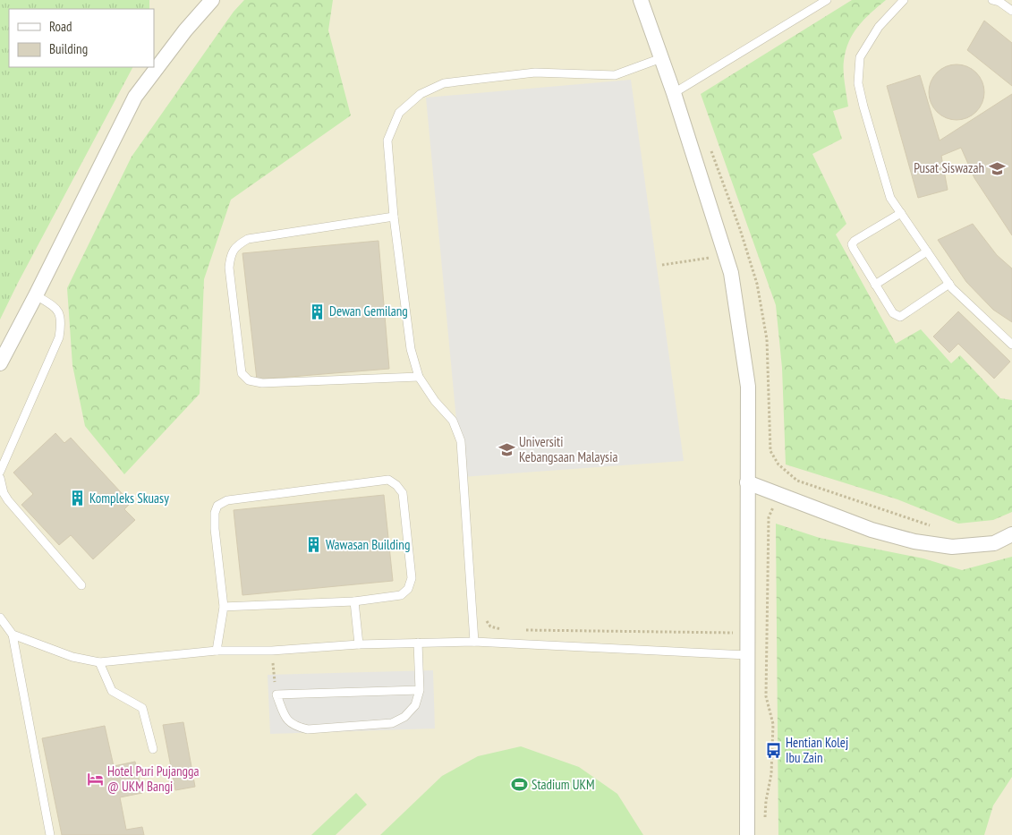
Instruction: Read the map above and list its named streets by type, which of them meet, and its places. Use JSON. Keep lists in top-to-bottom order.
{
  "places": {
    "school or university": ["Pusat Siswazah", "Universiti Kebangsaan Malaysia"],
    "building": ["Dewan Gemilang", "Kompleks Skuasy", "Wawasan Building"],
    "bus stop": ["Hentian Kolej Ibu Zain"],
    "hotel": ["Hotel Puri Pujangga @ UKM Bangi"],
    "sports": ["Stadium UKM"]
  },
  "legend": ["Road", "Building"]
}
